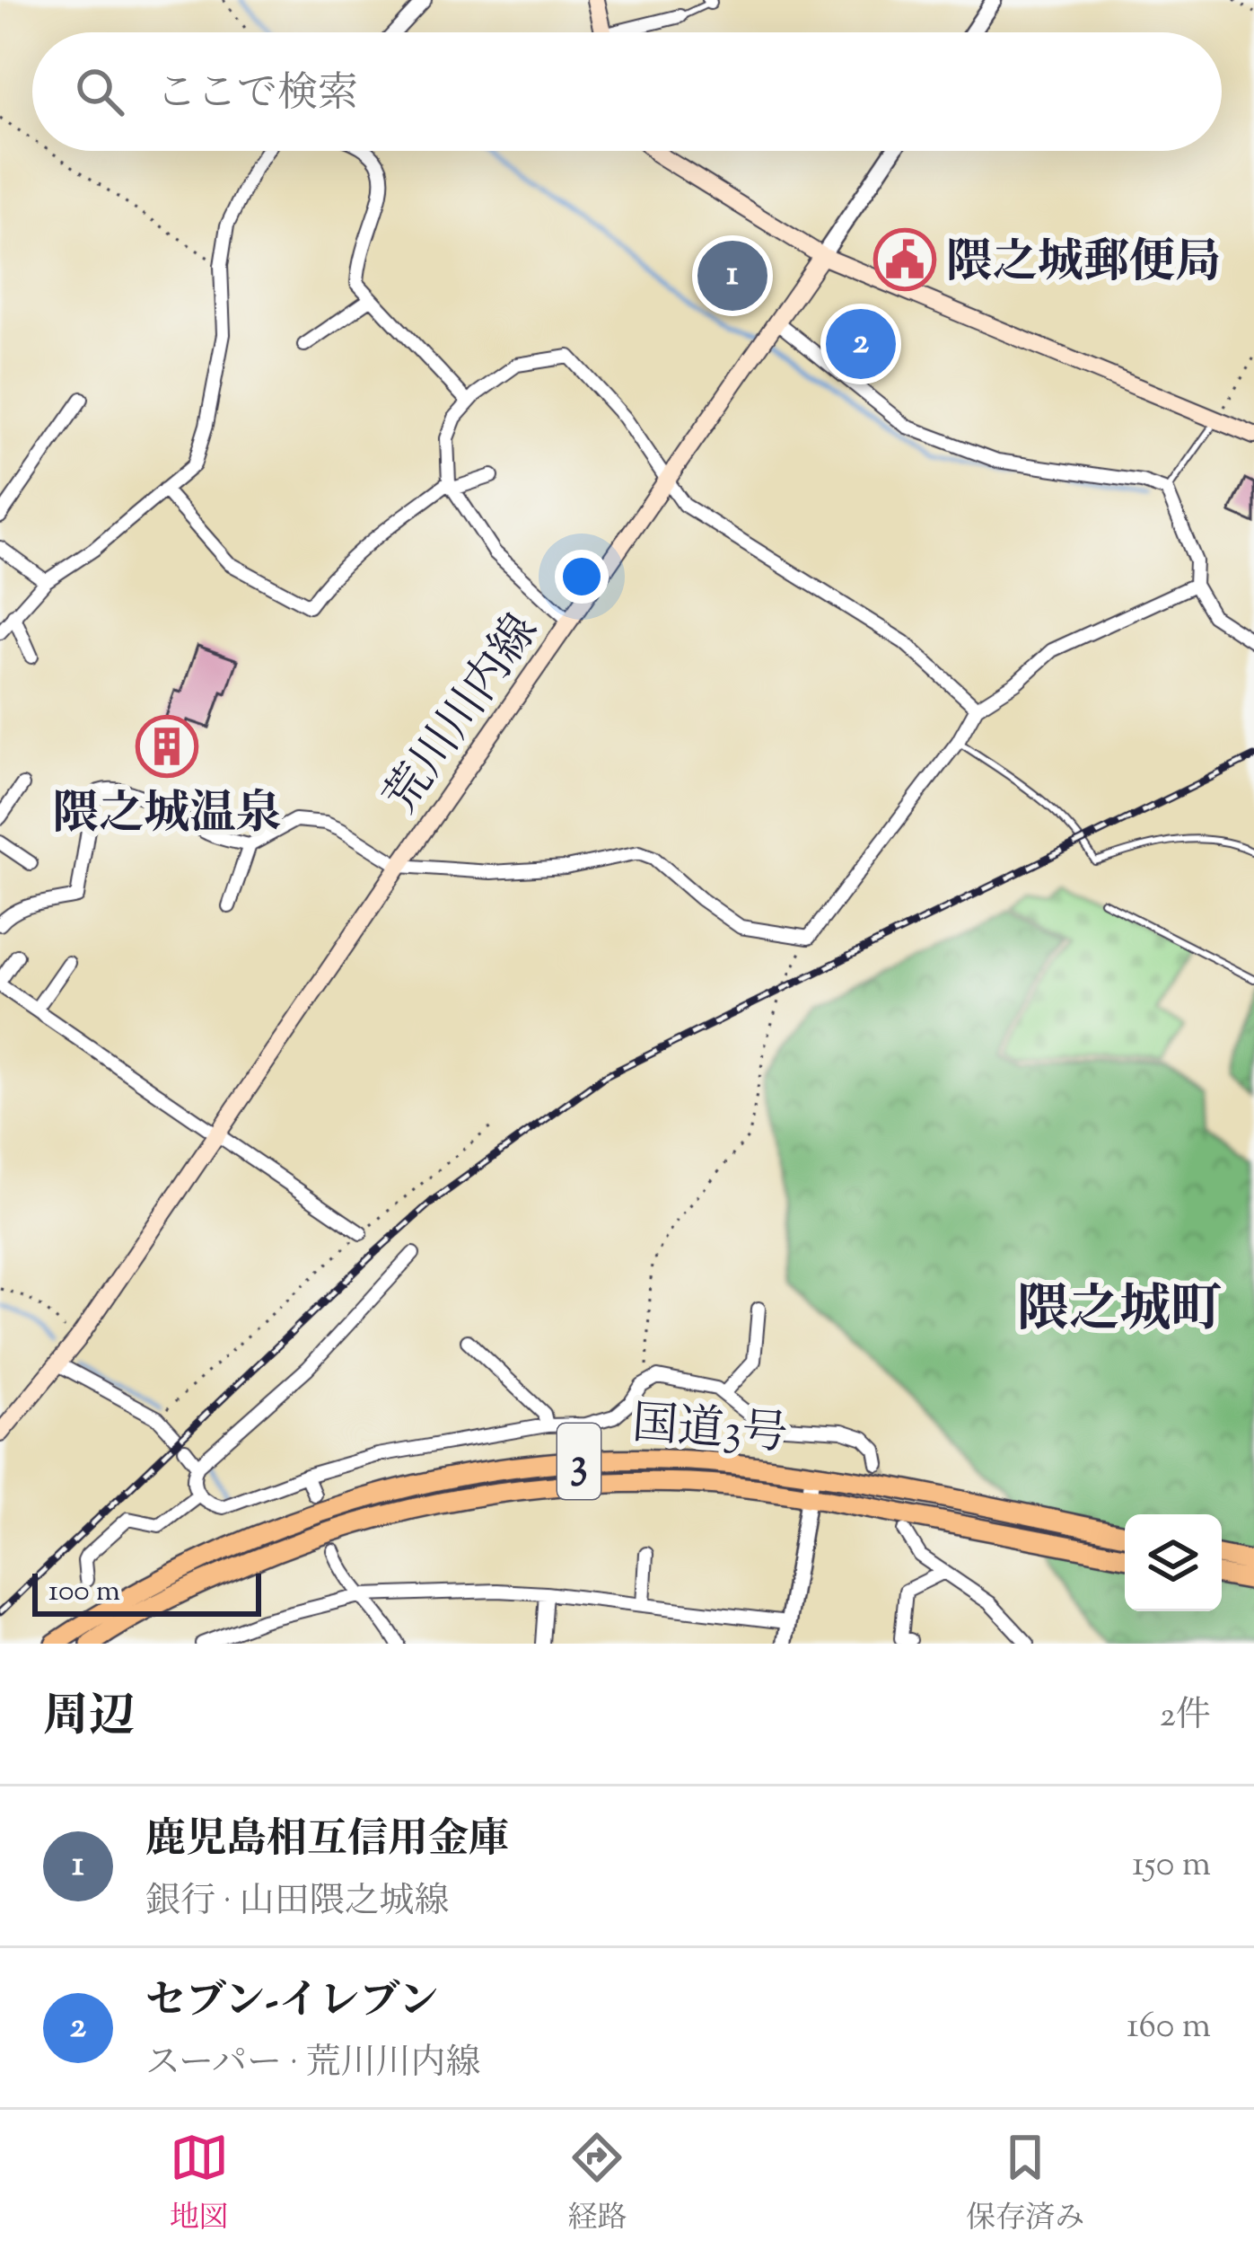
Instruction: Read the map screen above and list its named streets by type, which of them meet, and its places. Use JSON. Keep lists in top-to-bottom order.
{
  "streets": {
    "highway": ["国道3号", "3"],
    "main road": ["荒川川内線"]
  },
  "districts": ["隈之城町"],
  "places": {
    "public building": ["隈之城郵便局"],
    "building": ["隈之城温泉"]
  },
  "scale_bar": "100 m",
  "page": {
    "search": "ここで検索",
    "pins": ["1", "2"],
    "scale": "100 m",
    "heading": ["周辺", "2件"],
    "list": [
      {
        "mark": "1",
        "name": "鹿児島相互信用金庫",
        "note": "銀行 · 山田隈之城線",
        "value": "150 m"
      },
      {
        "mark": "2",
        "name": "セブン-イレブン",
        "note": "スーパー · 荒川川内線",
        "value": "160 m"
      }
    ],
    "nav": ["地図", "経路", "保存済み"]
  }
}
